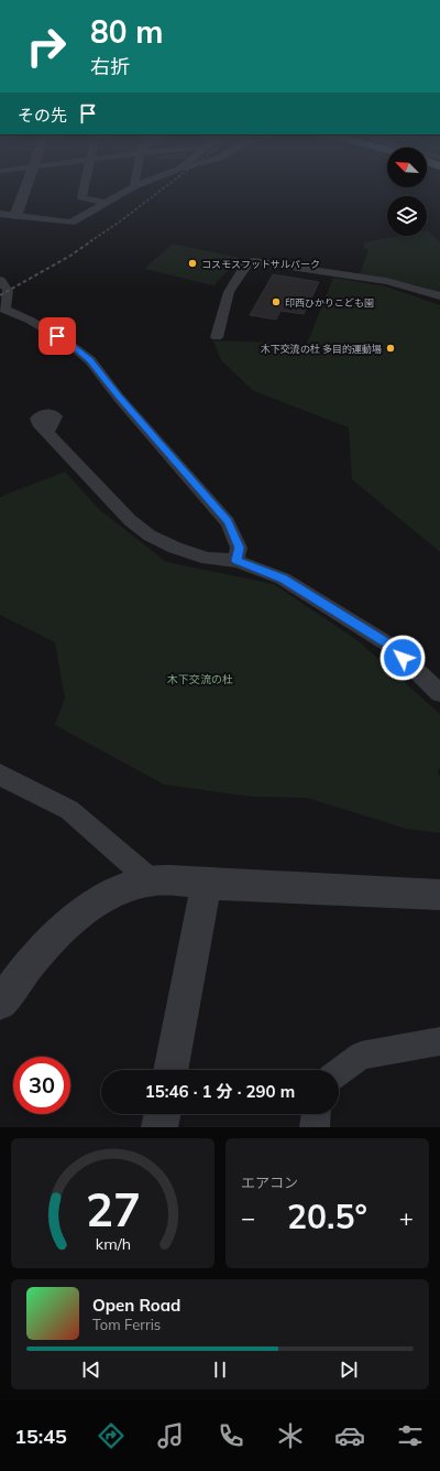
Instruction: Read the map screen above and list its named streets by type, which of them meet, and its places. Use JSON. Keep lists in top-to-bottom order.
{
  "parks": ["木下交流の杜"],
  "places": ["コスモスフットサルパーク", "印西ひかりこども園", "木下交流の杜 多目的運動場"],
  "north": "top left",
  "page": {
    "turn": ["80 m", "右折"],
    "then": "その先",
    "limit": "30",
    "trip": "15:46 · 1 分 · 290 m",
    "tile": "エアコン",
    "heat": ["−", "20.5°", "+"],
    "song": ["Open Road", "Tom Ferris"],
    "tabs": "15:45",
    "gauge": ["27", "km/h"]
  }
}
